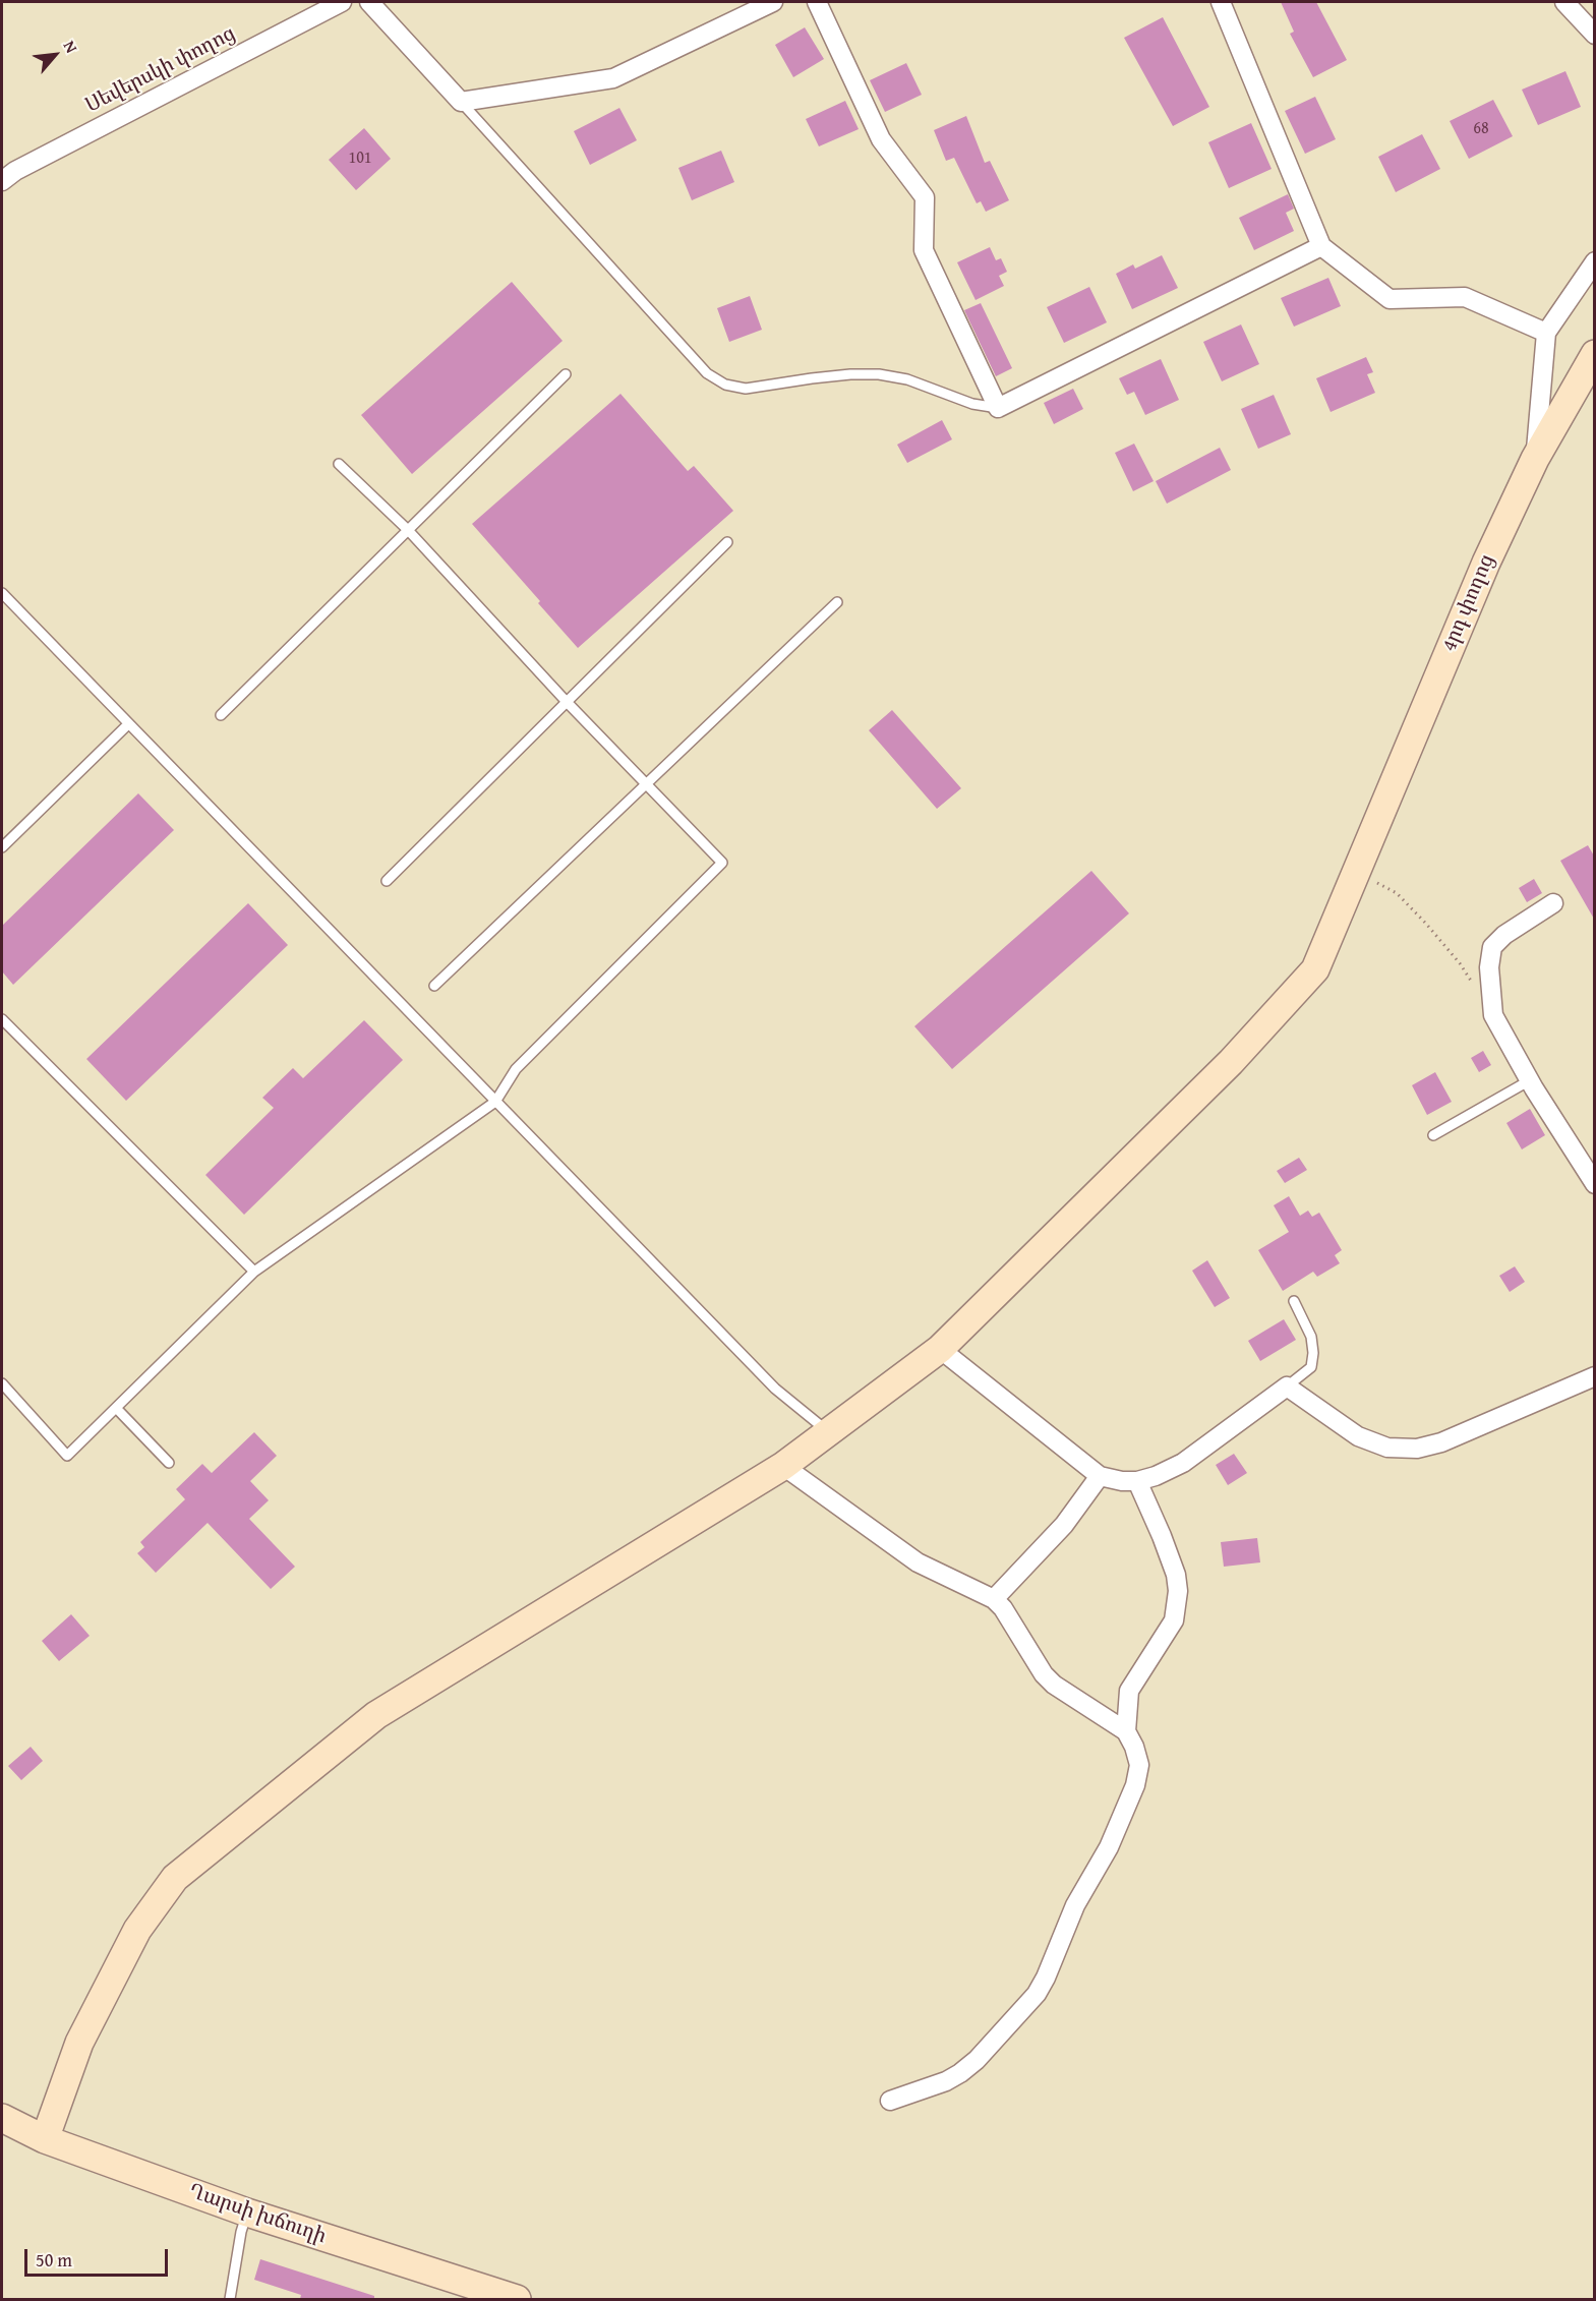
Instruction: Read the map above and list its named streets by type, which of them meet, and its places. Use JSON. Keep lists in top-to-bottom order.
{
  "streets": {
    "street": ["Սեվերսկի փողոց", "4րդ փողոց", "Ղարսի խճուղի"]
  },
  "crossings": [
    ["4րդ փողոց", "Ղարսի խճուղի"]
  ],
  "house_numbers": ["68", "101"],
  "scale_bar": "50 m",
  "north": "top right"
}
